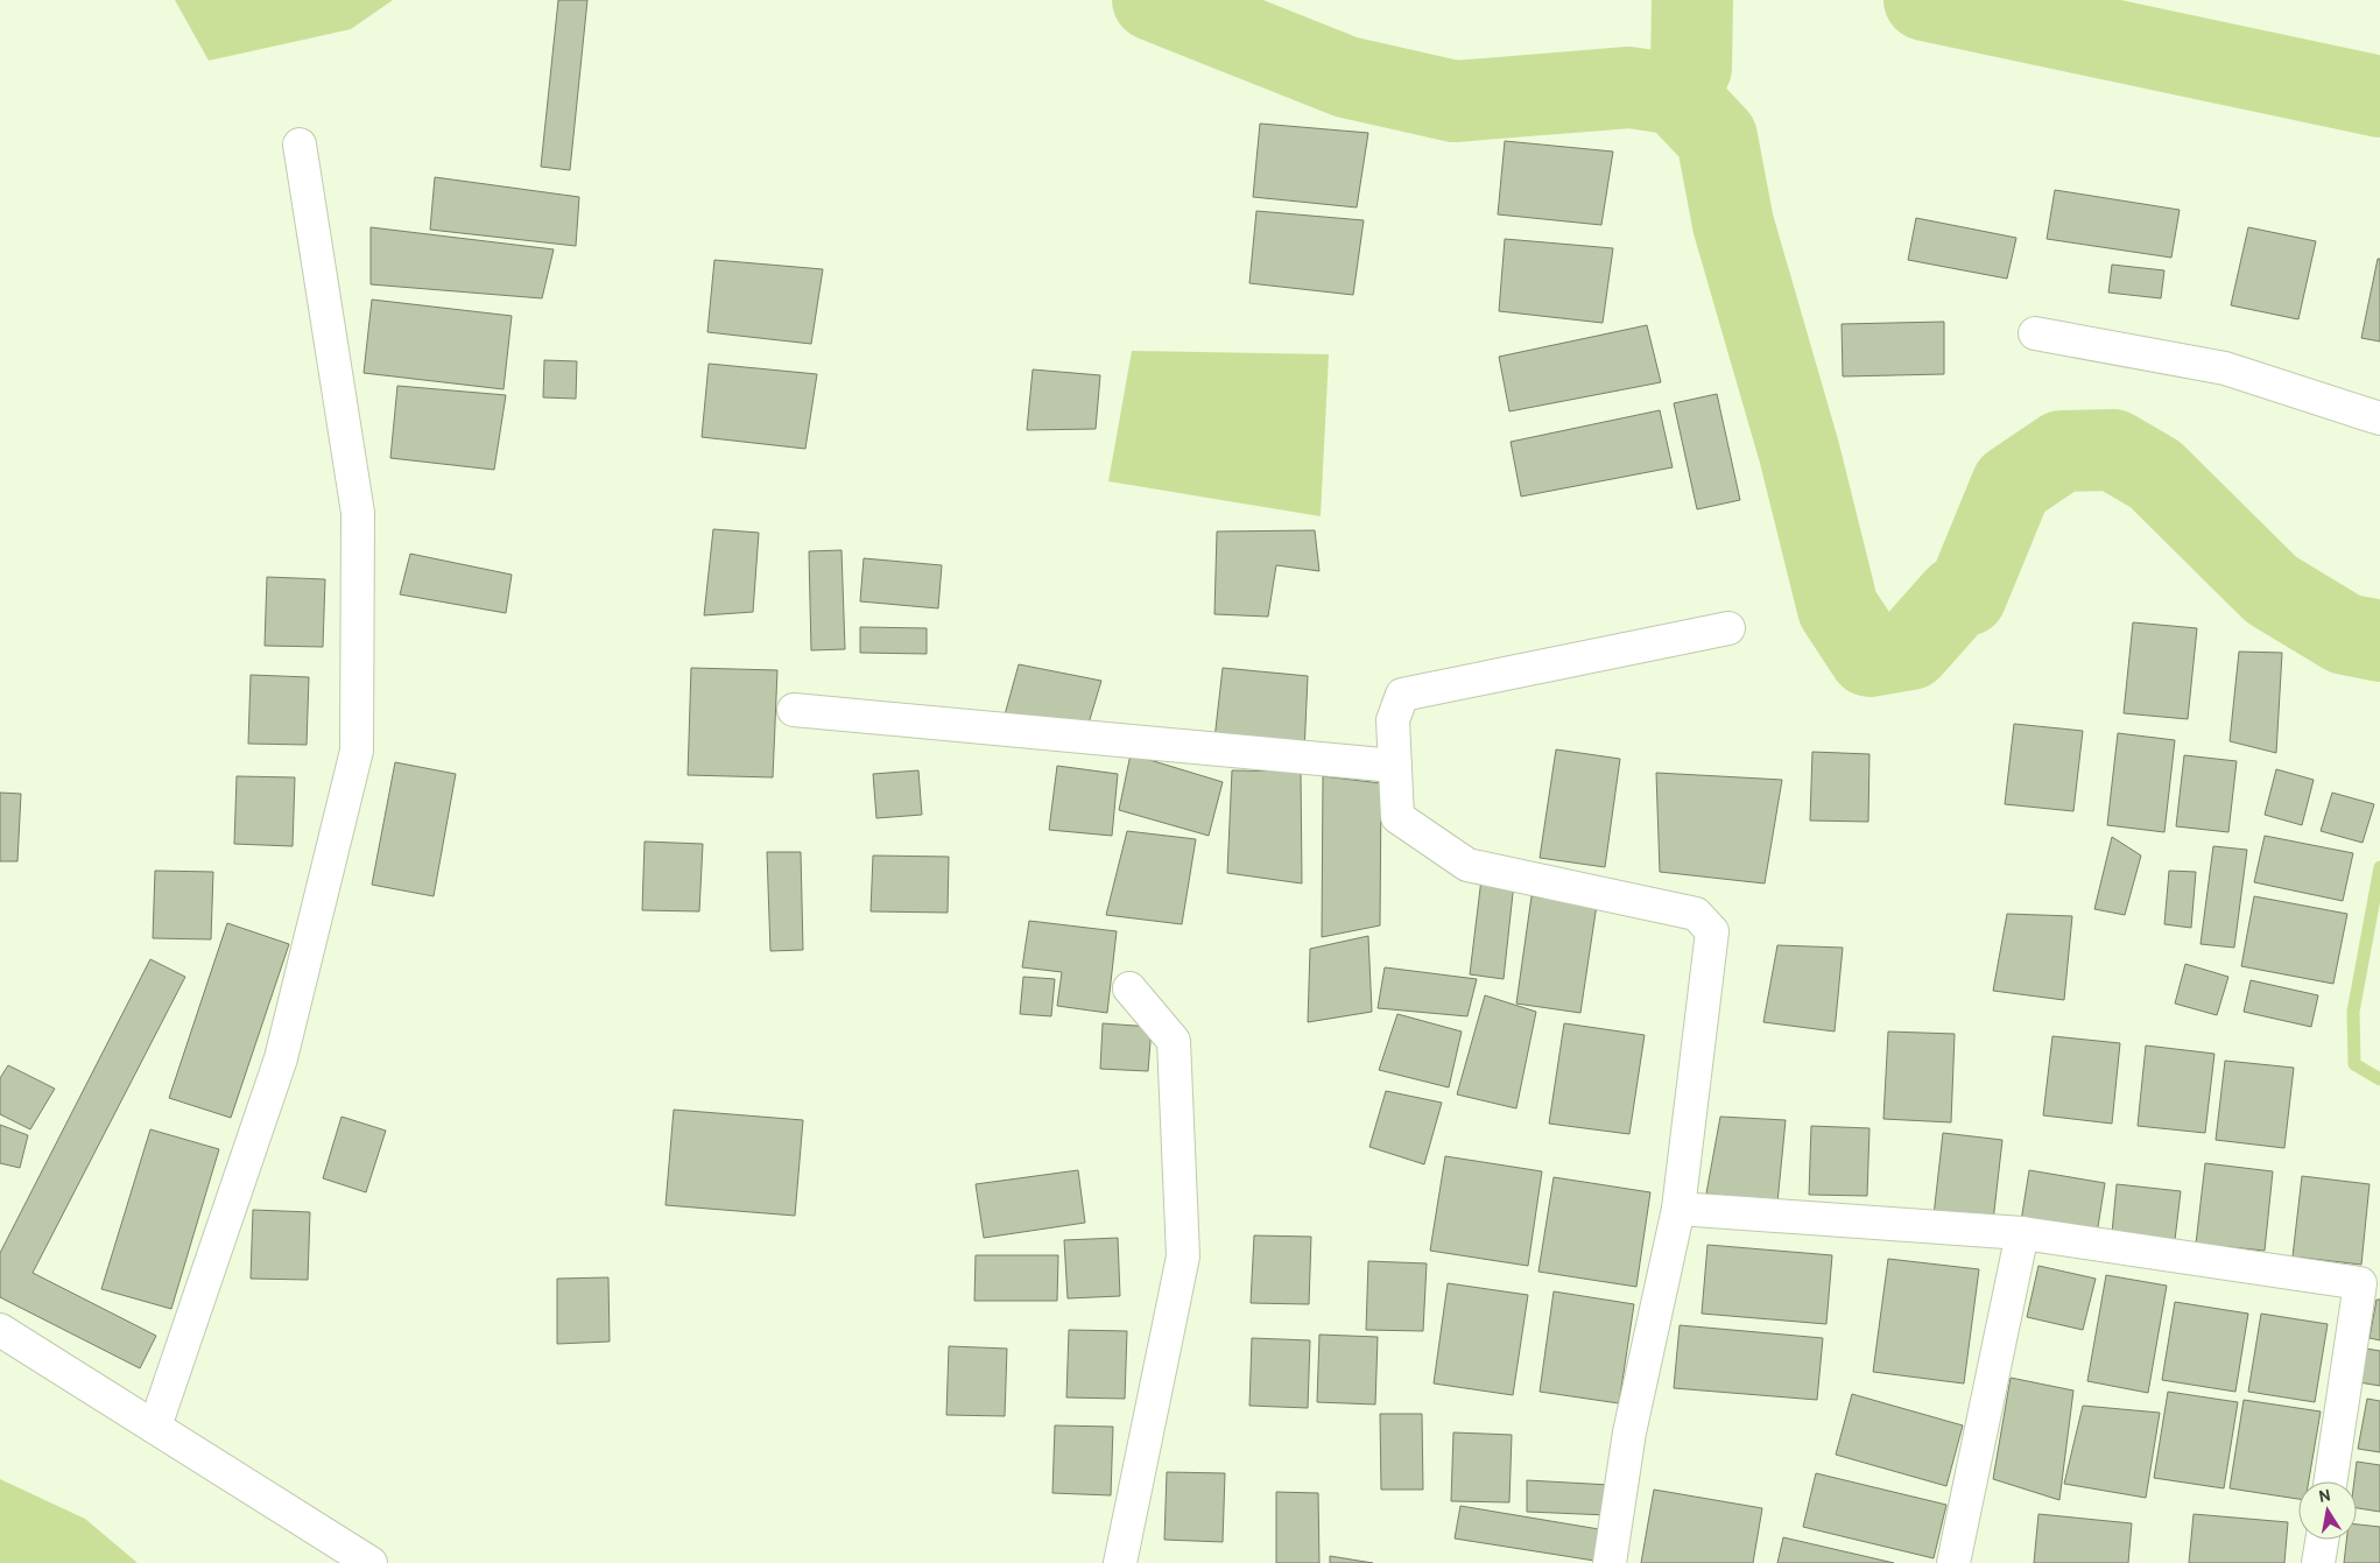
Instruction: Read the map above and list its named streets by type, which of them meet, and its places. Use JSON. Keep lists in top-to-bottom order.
{
  "north": "top"
}
